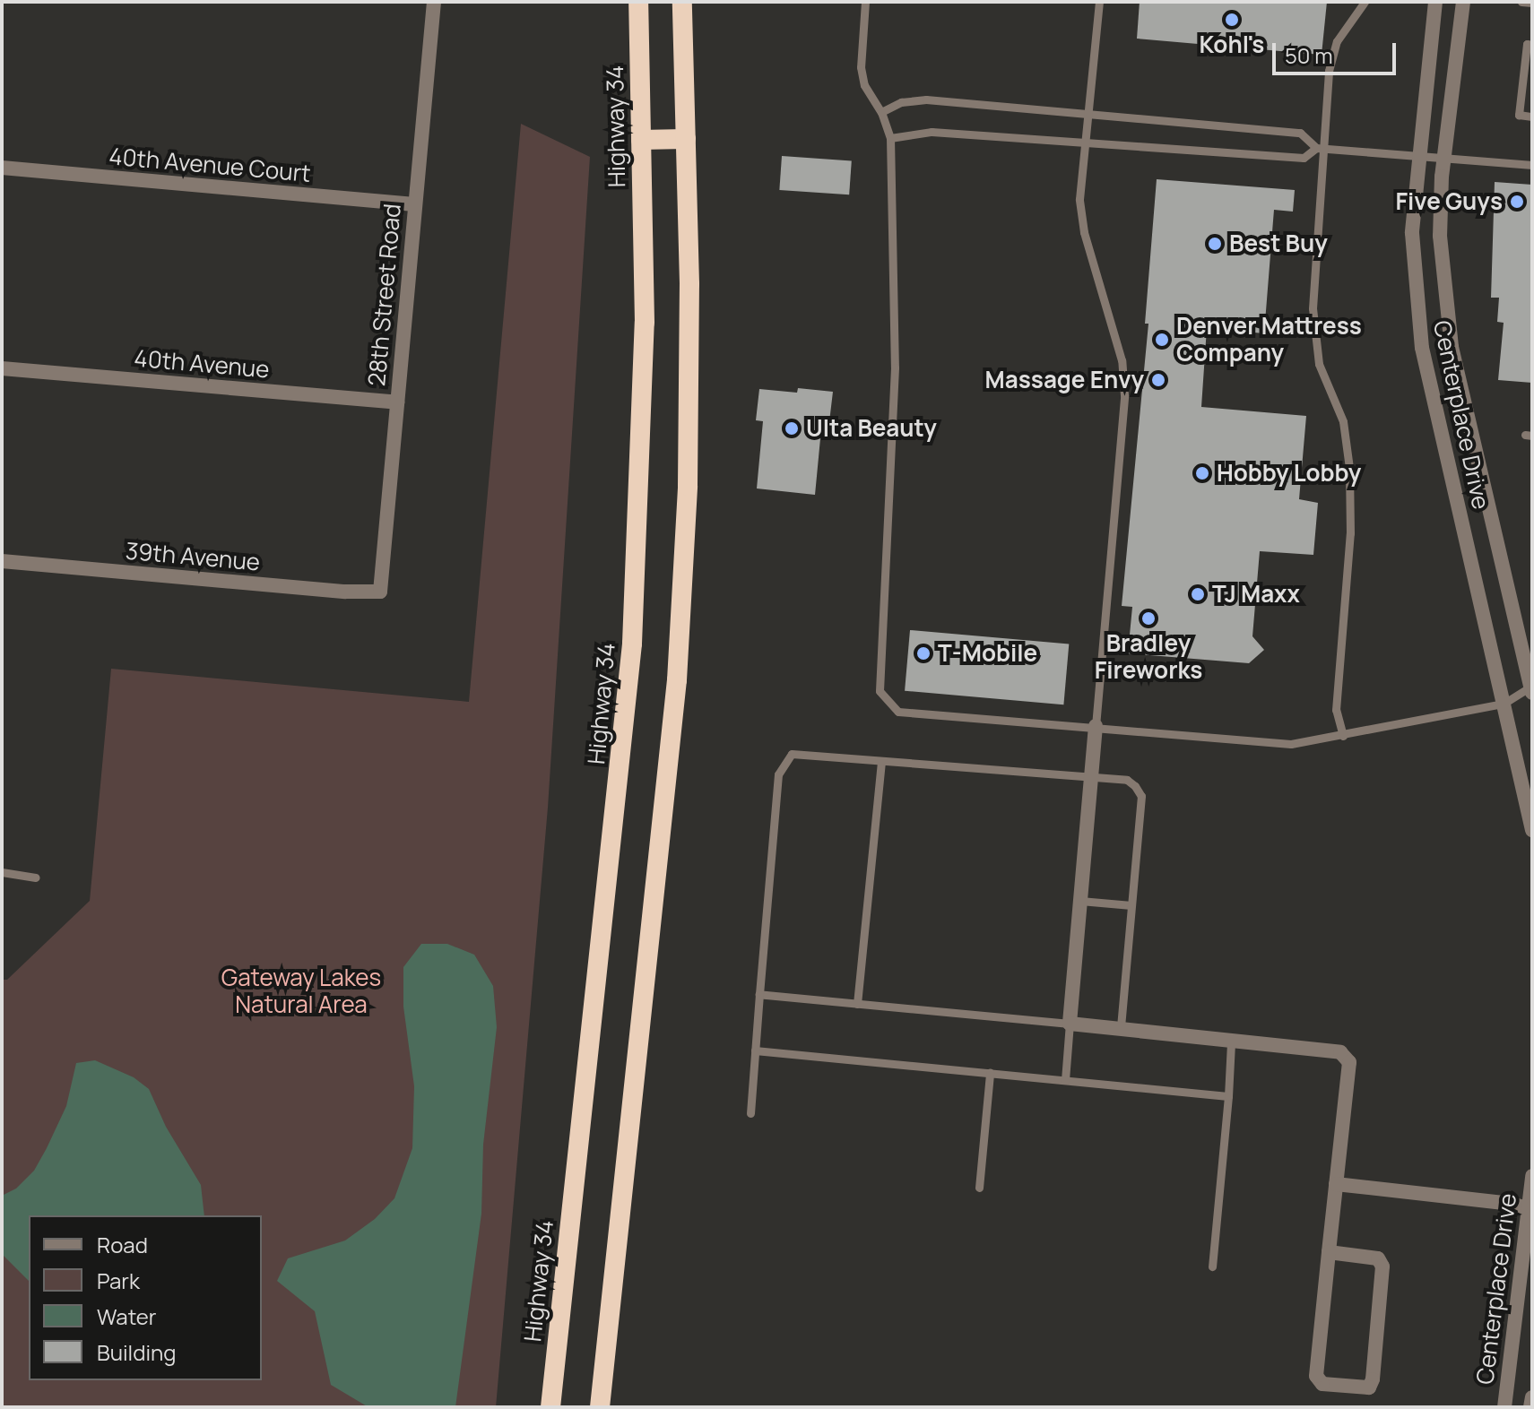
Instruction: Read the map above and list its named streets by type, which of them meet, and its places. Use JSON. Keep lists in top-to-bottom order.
{
  "streets": {
    "highway": ["Highway 34"],
    "street": [
      "40th Avenue Court",
      "28th Street Road",
      "40th Avenue",
      "Centerplace Drive",
      "39th Avenue"
    ]
  },
  "crossings": [
    ["40th Avenue Court", "28th Street Road"],
    ["28th Street Road", "40th Avenue"],
    ["28th Street Road", "39th Avenue"]
  ],
  "parks": ["Gateway Lakes Natural Area"],
  "places": [
    "Kohl's",
    "Five Guys",
    "Best Buy",
    "Denver Mattress Company",
    "Massage Envy",
    "Ulta Beauty",
    "Hobby Lobby",
    "TJ Maxx",
    "Bradley Fireworks",
    "T-Mobile"
  ],
  "legend": [
    "Road",
    "Park",
    "Water",
    "Building"
  ],
  "scale_bar": "50 m"
}
